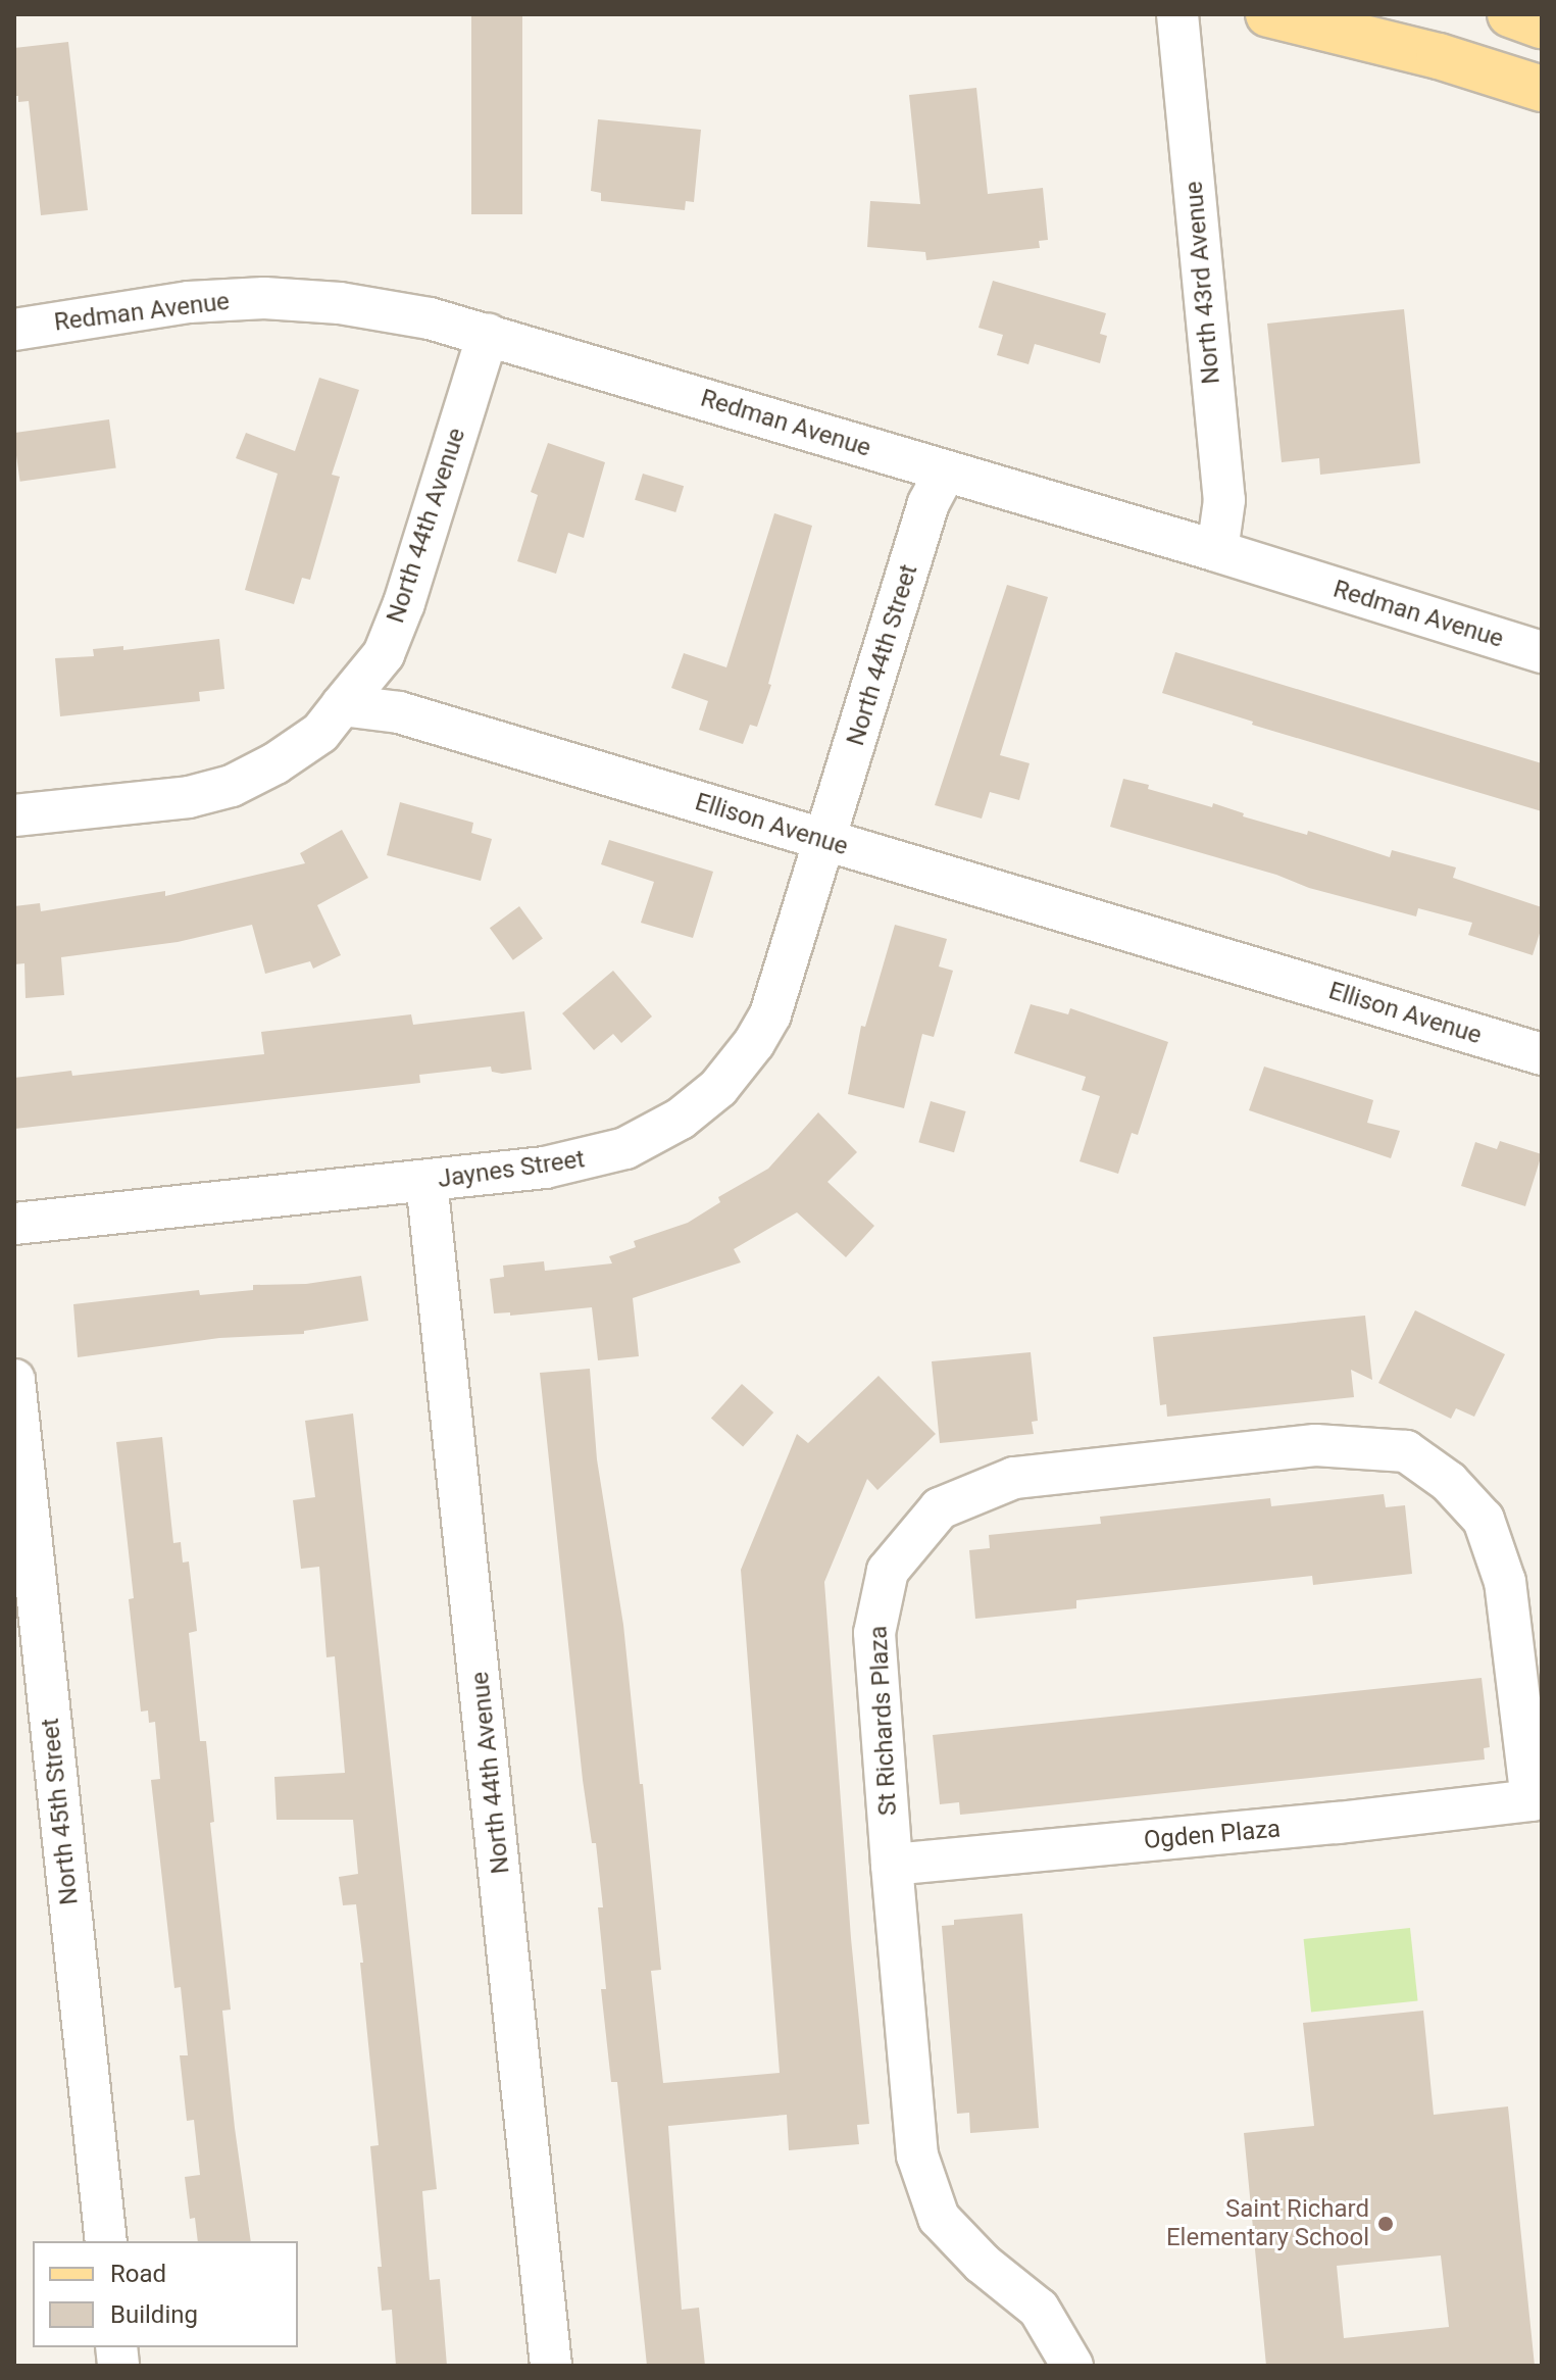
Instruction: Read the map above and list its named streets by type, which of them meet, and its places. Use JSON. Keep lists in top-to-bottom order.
{
  "streets": {
    "street": [
      "North 43rd Avenue",
      "Redman Avenue",
      "North 44th Avenue",
      "North 44th Street",
      "Ellison Avenue",
      "Jaynes Street",
      "St Richards Plaza",
      "North 45th Street",
      "Ogden Plaza"
    ]
  },
  "crossings": [
    ["North 43rd Avenue", "Redman Avenue"],
    ["Redman Avenue", "North 44th Avenue"],
    ["Redman Avenue", "North 44th Street"],
    ["North 44th Avenue", "Ellison Avenue"],
    ["North 44th Avenue", "Jaynes Street"],
    ["North 44th Street", "Ellison Avenue"],
    ["North 44th Street", "Jaynes Street"],
    ["Ellison Avenue", "Jaynes Street"],
    ["St Richards Plaza", "Ogden Plaza"]
  ],
  "places": ["Saint Richard Elementary School"],
  "legend": ["Road", "Building"]
}
